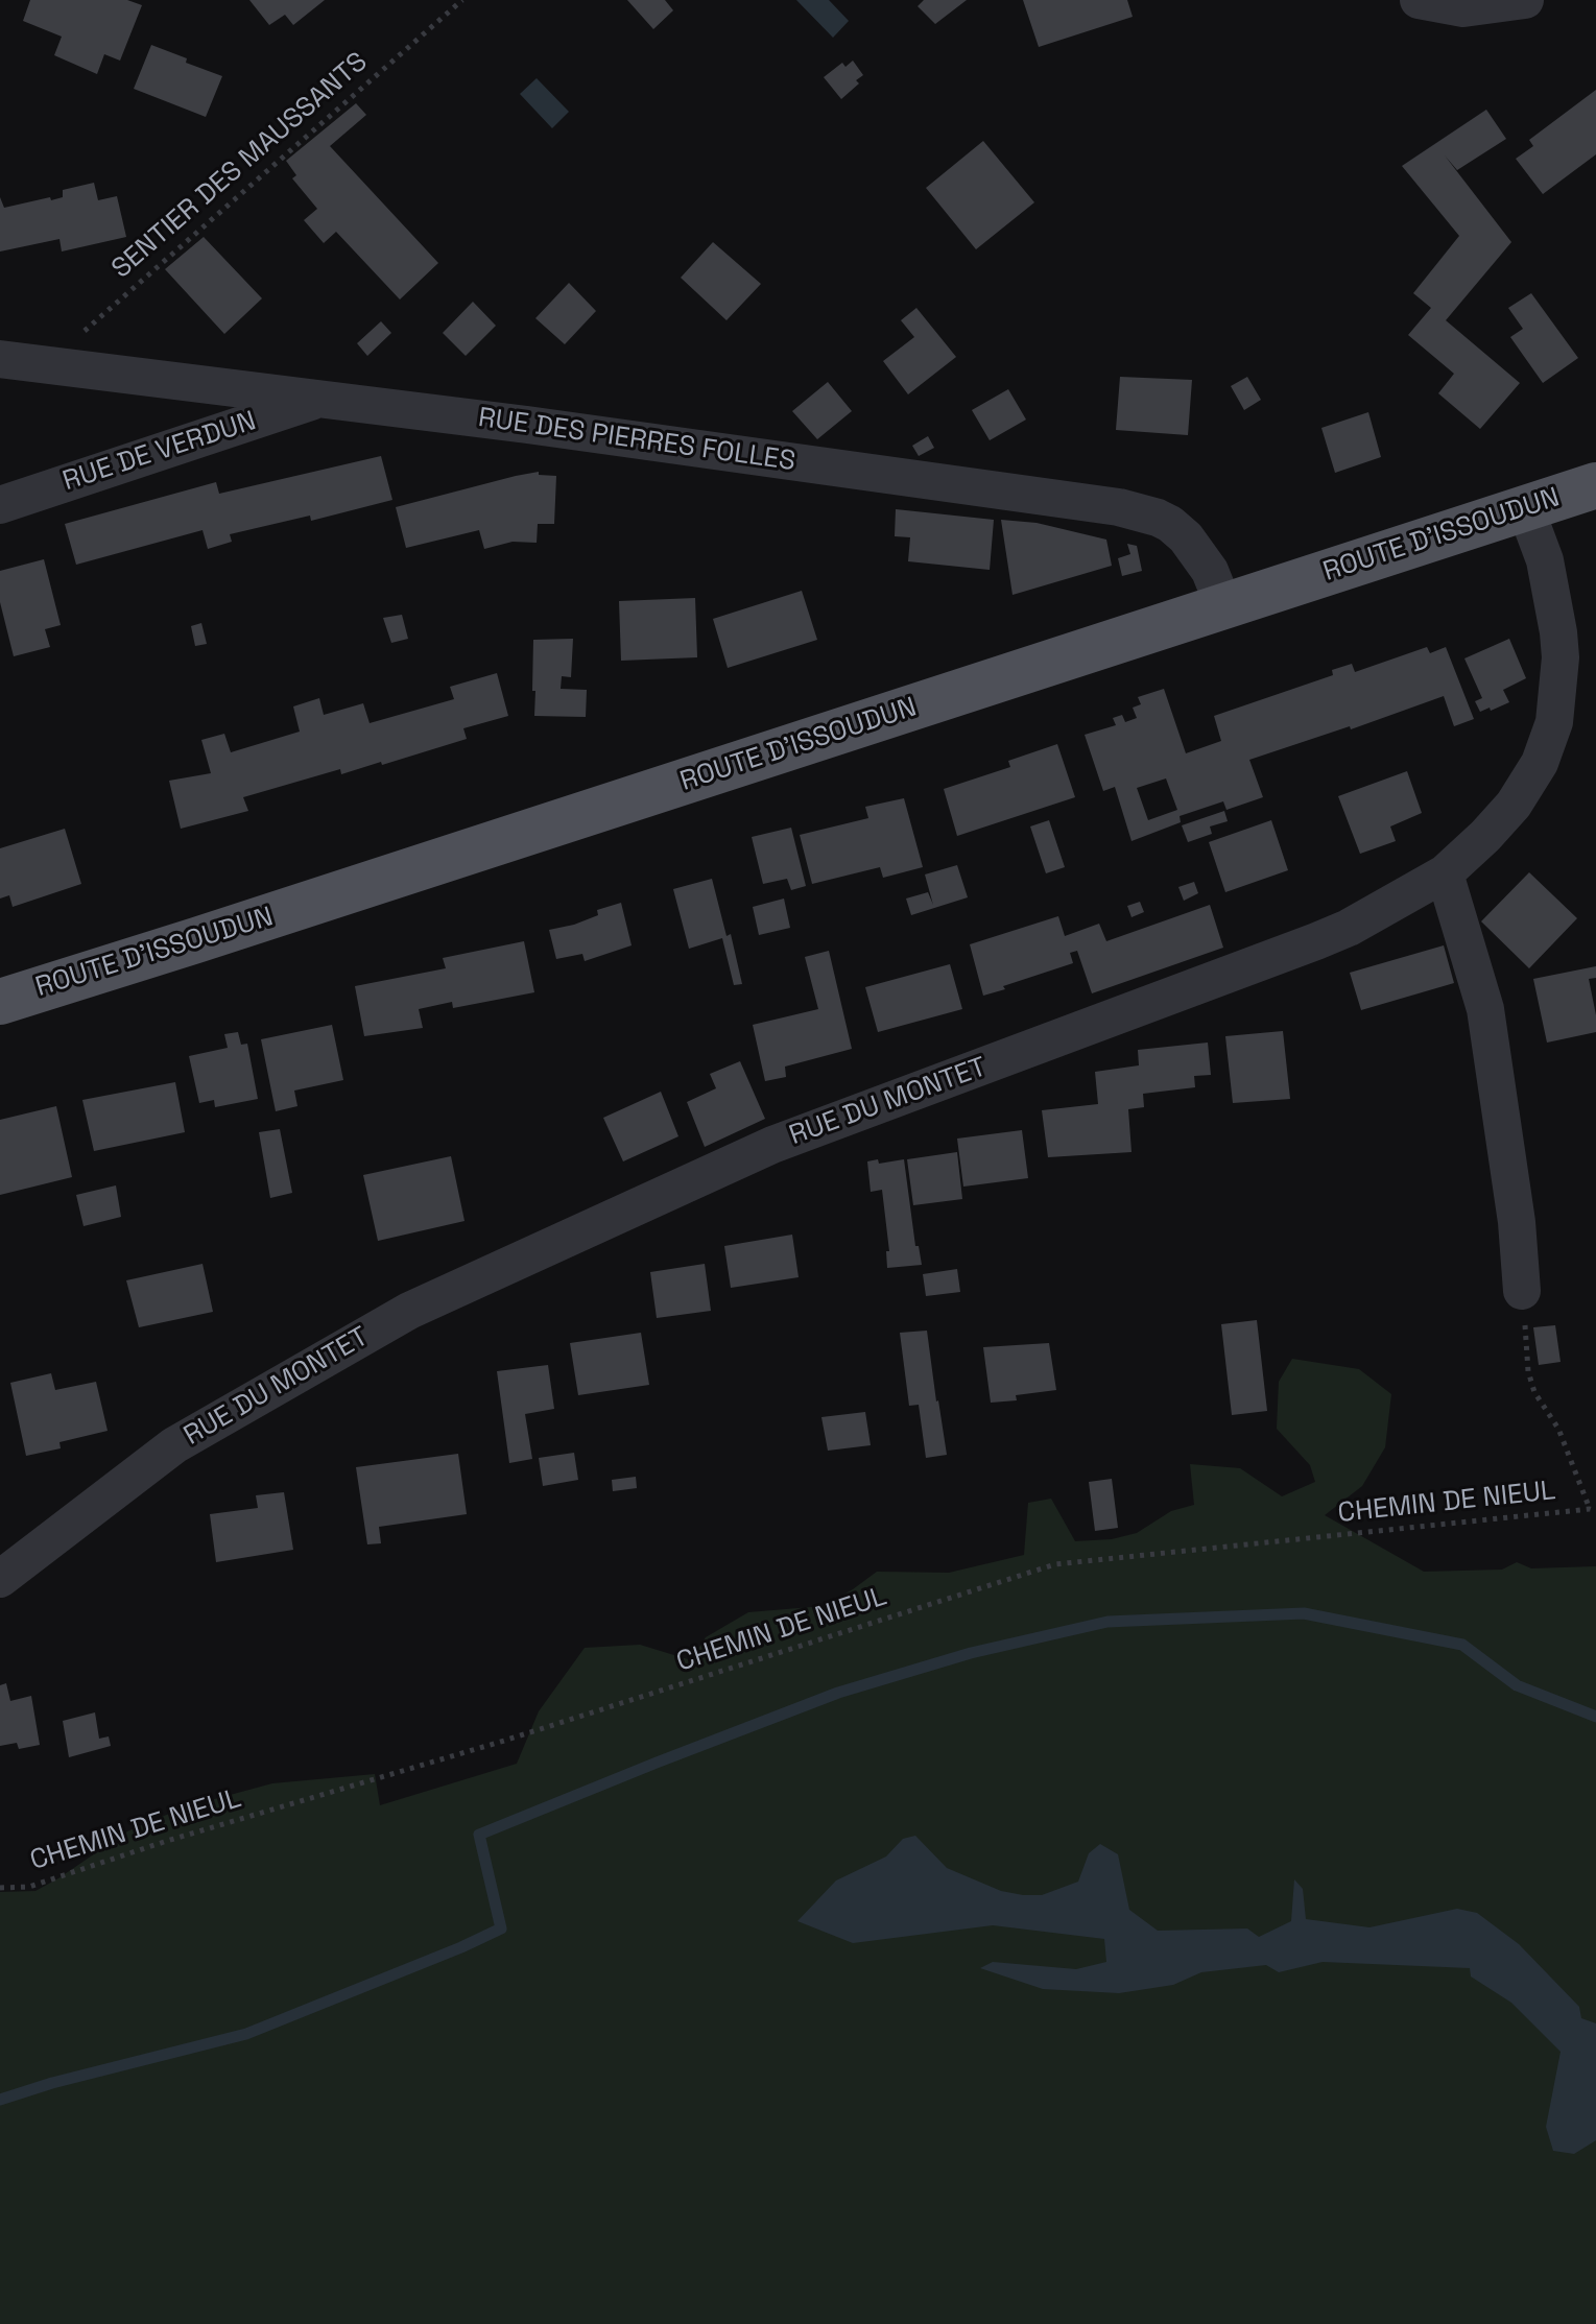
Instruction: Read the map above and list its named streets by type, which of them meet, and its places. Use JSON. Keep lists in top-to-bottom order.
{
  "streets": {
    "main road": ["ROUTE D'ISSOUDUN"],
    "street": ["RUE DES PIERRES FOLLES", "RUE DE VERDUN", "RUE DU MONTET"],
    "path": ["SENTIER DES MAUSSANTS", "CHEMIN DE NIEUL"]
  },
  "crossings": [
    ["SENTIER DES MAUSSANTS", "RUE DES PIERRES FOLLES"],
    ["RUE DES PIERRES FOLLES", "RUE DE VERDUN"],
    ["RUE DES PIERRES FOLLES", "ROUTE D'ISSOUDUN"],
    ["ROUTE D'ISSOUDUN", "RUE DU MONTET"]
  ]
}
